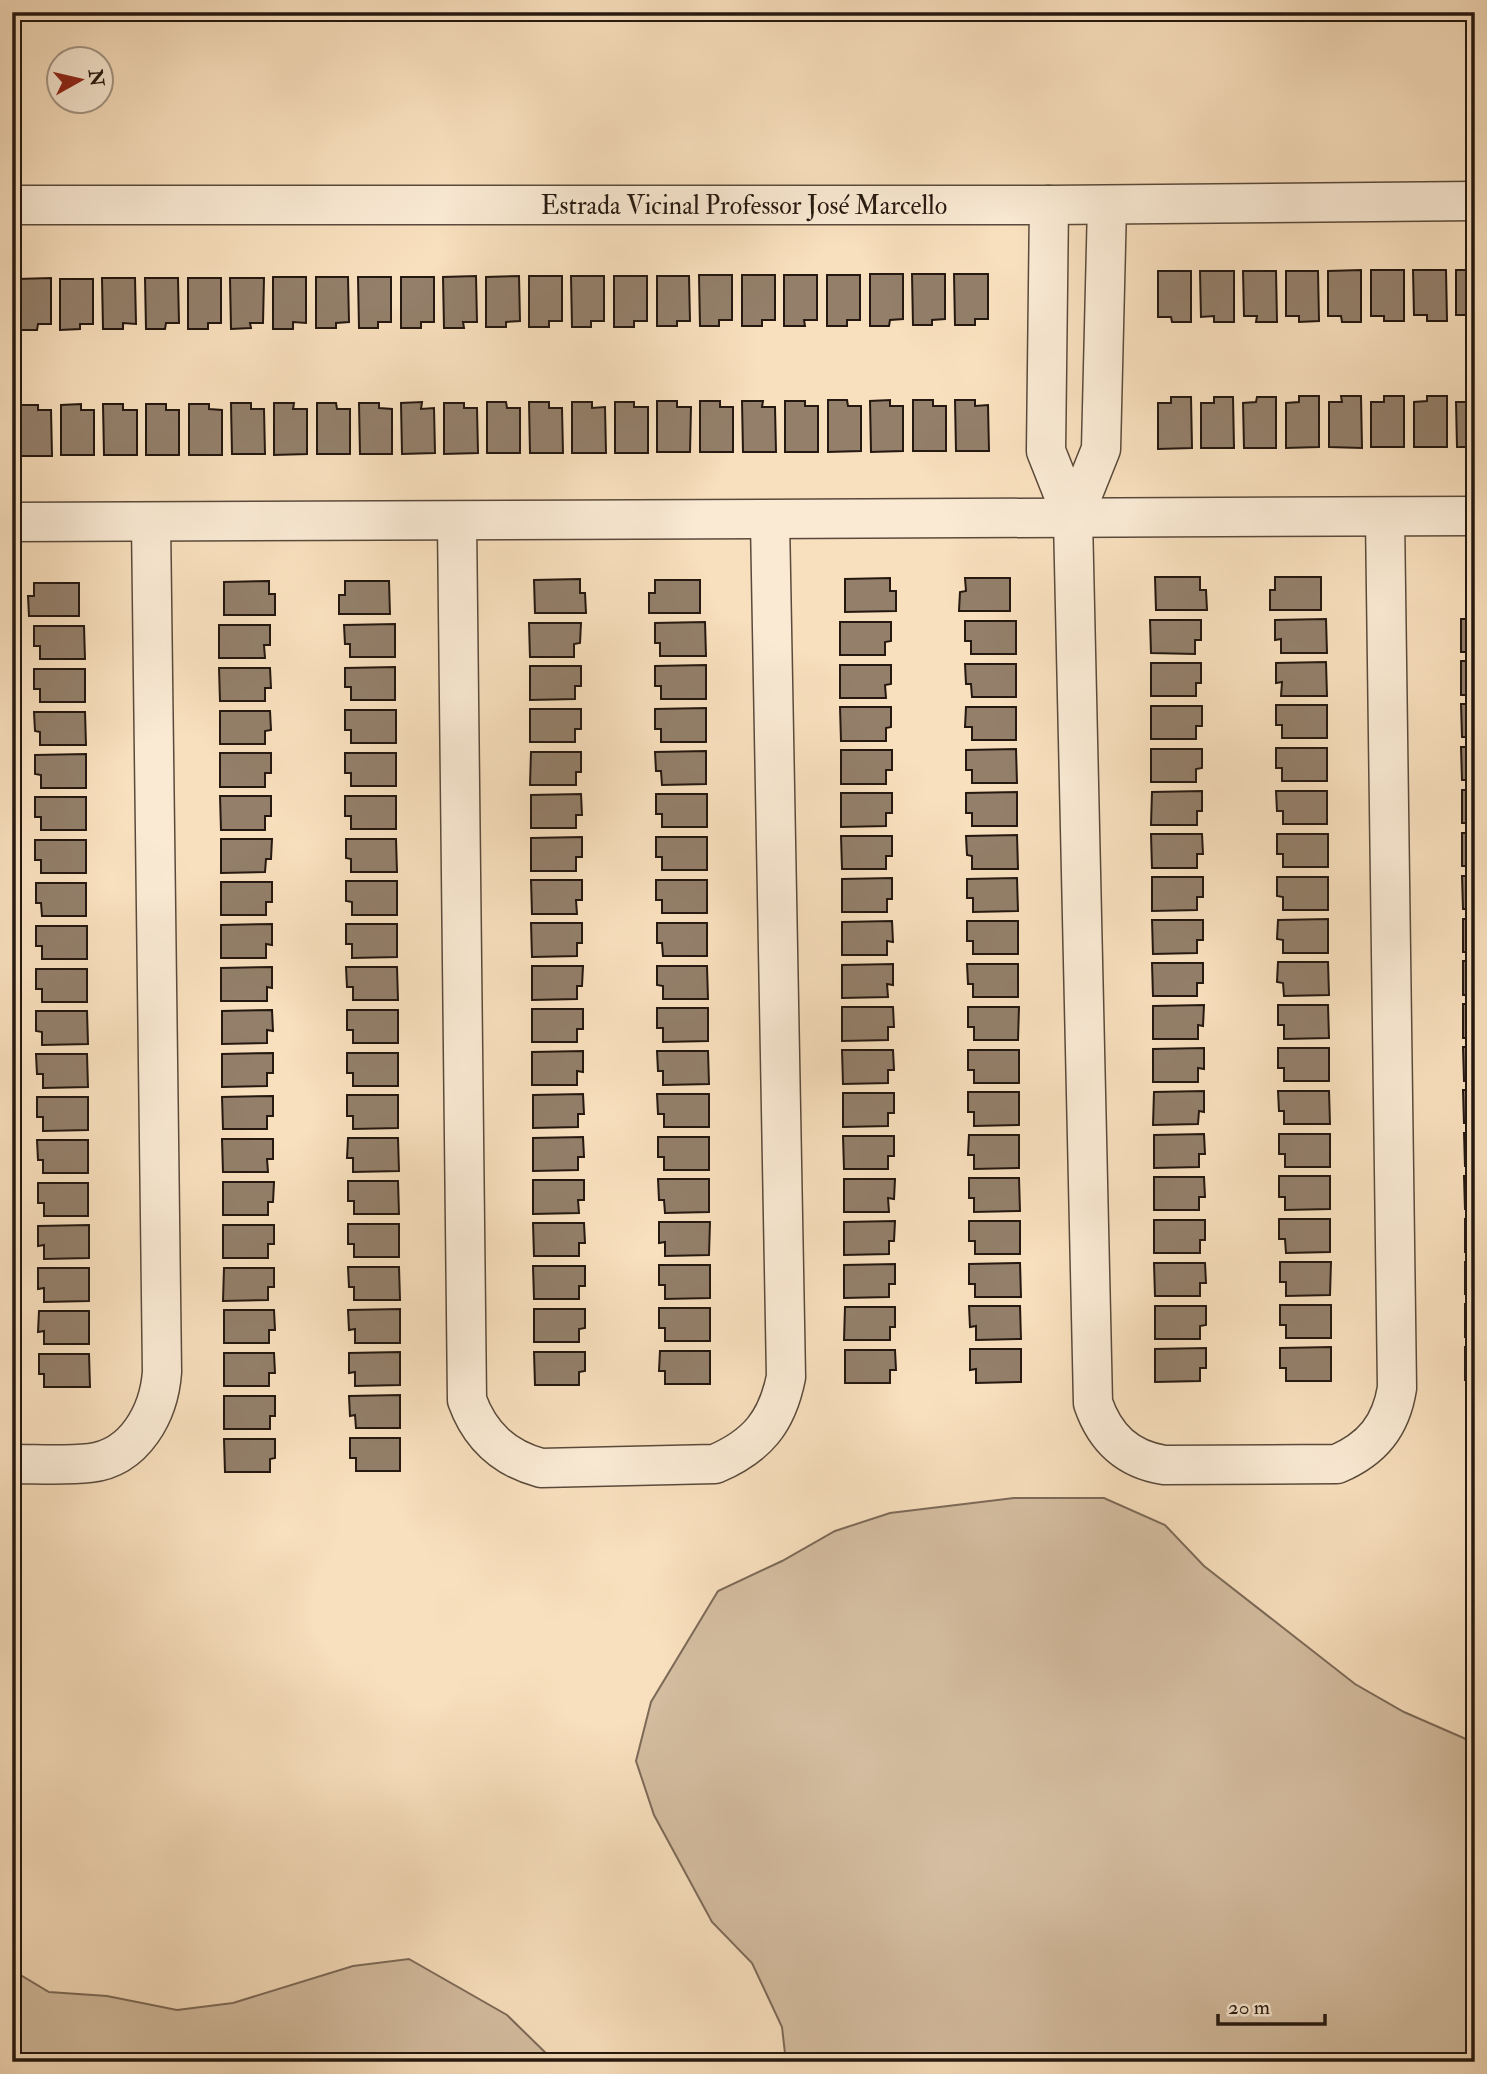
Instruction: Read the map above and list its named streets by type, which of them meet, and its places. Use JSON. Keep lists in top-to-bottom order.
{
  "streets": {
    "street": ["Estrada Vicinal Professor José Marcello"]
  },
  "scale_bar": "20 m",
  "north": "right"
}
